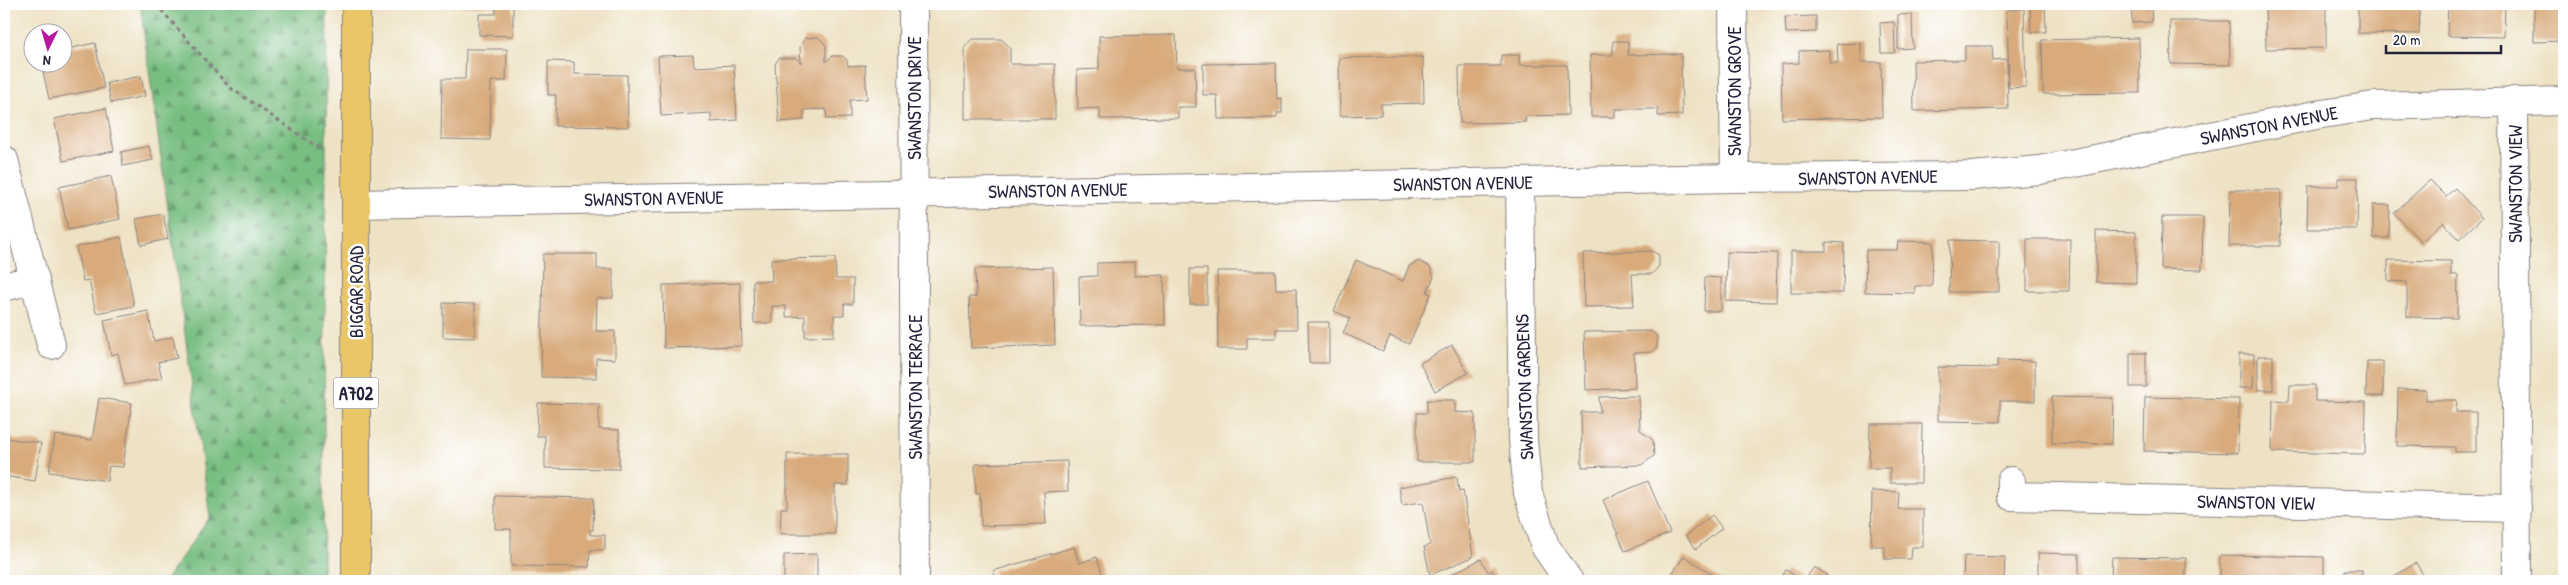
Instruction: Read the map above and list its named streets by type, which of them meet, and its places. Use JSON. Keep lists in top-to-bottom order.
{
  "streets": {
    "main road": ["BIGGAR ROAD", "A702"],
    "street": [
      "SWANSTON GROVE",
      "SWANSTON DRIVE",
      "SWANSTON AVENUE",
      "SWANSTON VIEW",
      "SWANSTON TERRACE",
      "SWANSTON GARDENS"
    ]
  },
  "crossings": [
    ["SWANSTON GROVE", "SWANSTON AVENUE"],
    ["SWANSTON DRIVE", "SWANSTON AVENUE"],
    ["SWANSTON DRIVE", "SWANSTON TERRACE"],
    ["SWANSTON AVENUE", "SWANSTON VIEW"],
    ["SWANSTON AVENUE", "BIGGAR ROAD"],
    ["SWANSTON AVENUE", "SWANSTON TERRACE"],
    ["SWANSTON AVENUE", "SWANSTON GARDENS"]
  ],
  "scale_bar": "20 m",
  "north": "bottom"
}
